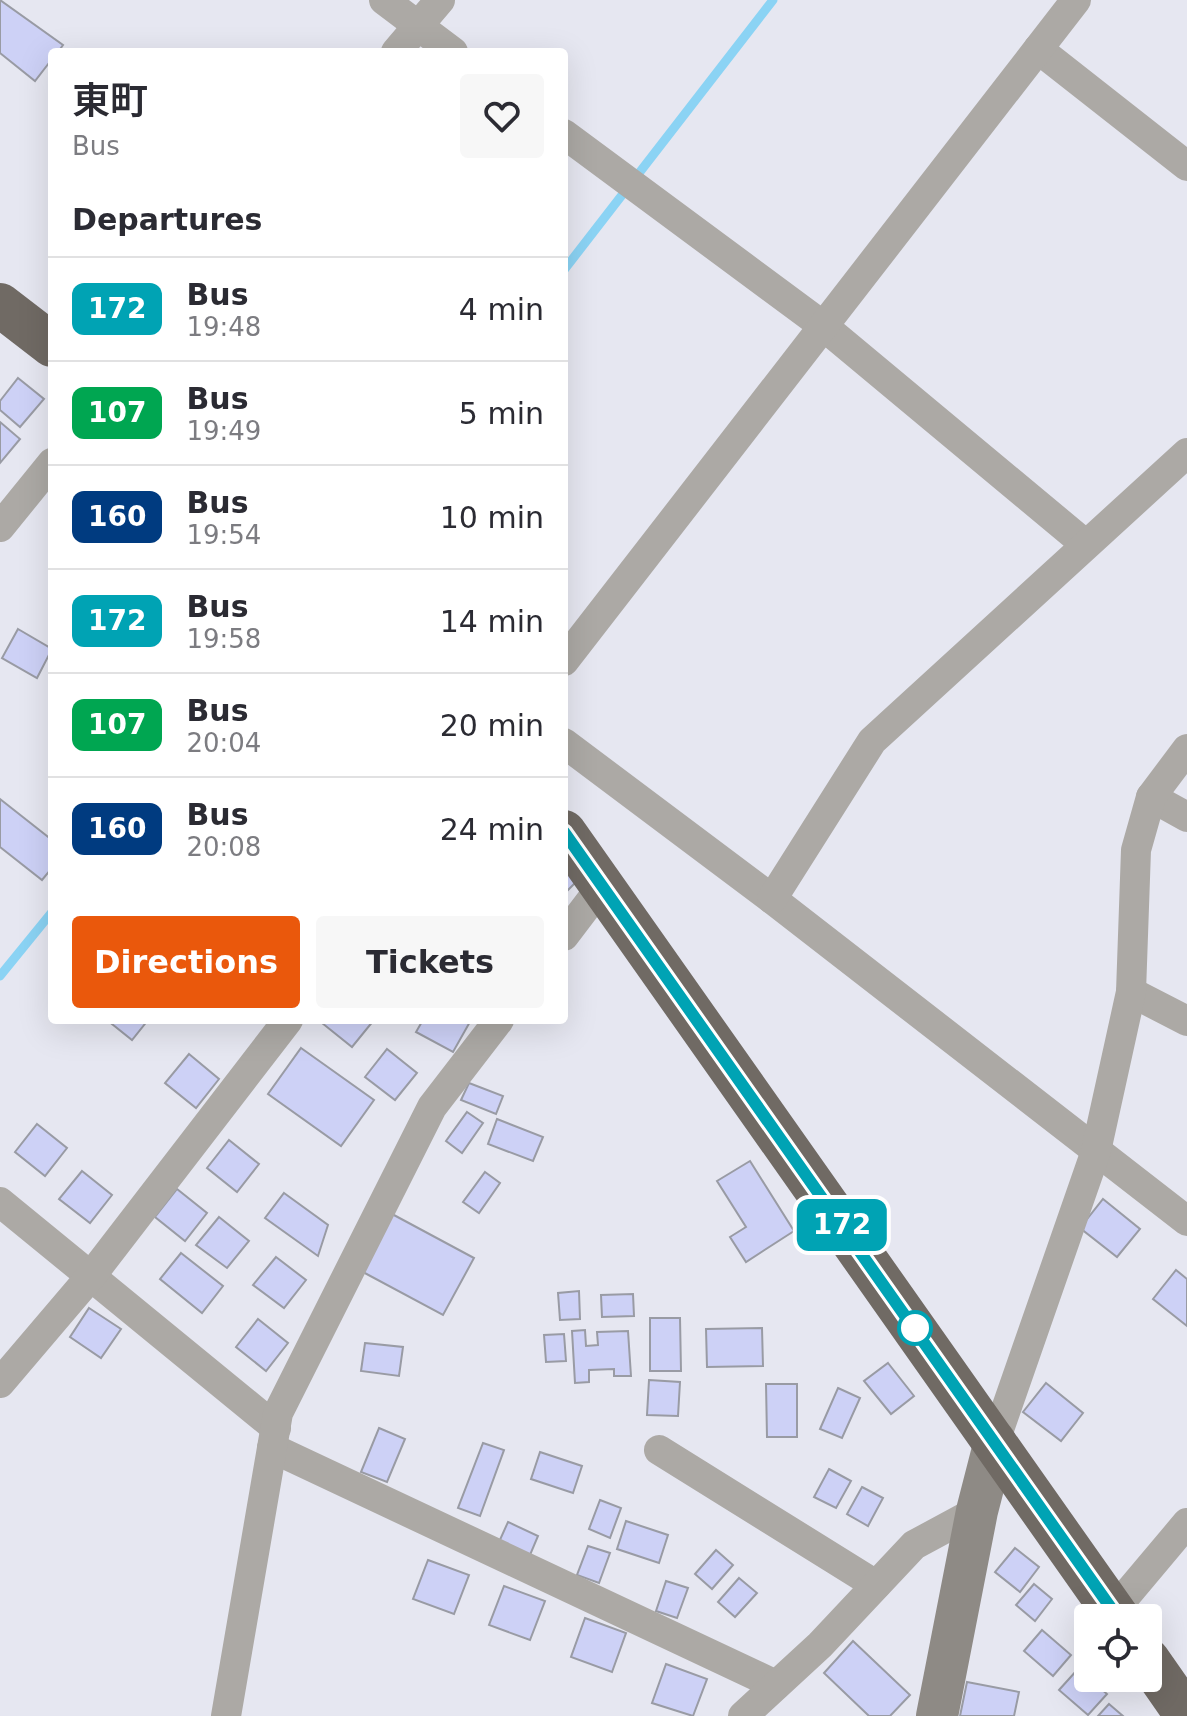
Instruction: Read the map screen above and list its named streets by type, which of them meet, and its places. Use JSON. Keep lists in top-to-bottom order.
{
  "lines": ["bus line 172"],
  "page": {
    "on_map": "172",
    "heading": [
      ["東町", "Bus"],
      "Departures"
    ],
    "list": [
      {
        "mark": "172",
        "name": "Bus",
        "note": "19:48",
        "value": "4 min"
      },
      {
        "mark": "107",
        "name": "Bus",
        "note": "19:49",
        "value": "5 min"
      },
      {
        "mark": "160",
        "name": "Bus",
        "note": "19:54",
        "value": "10 min"
      },
      {
        "mark": "172",
        "name": "Bus",
        "note": "19:58",
        "value": "14 min"
      },
      {
        "mark": "107",
        "name": "Bus",
        "note": "20:04",
        "value": "20 min"
      },
      {
        "mark": "160",
        "name": "Bus",
        "note": "20:08",
        "value": "24 min"
      }
    ],
    "buttons": ["Directions", "Tickets"]
  }
}
